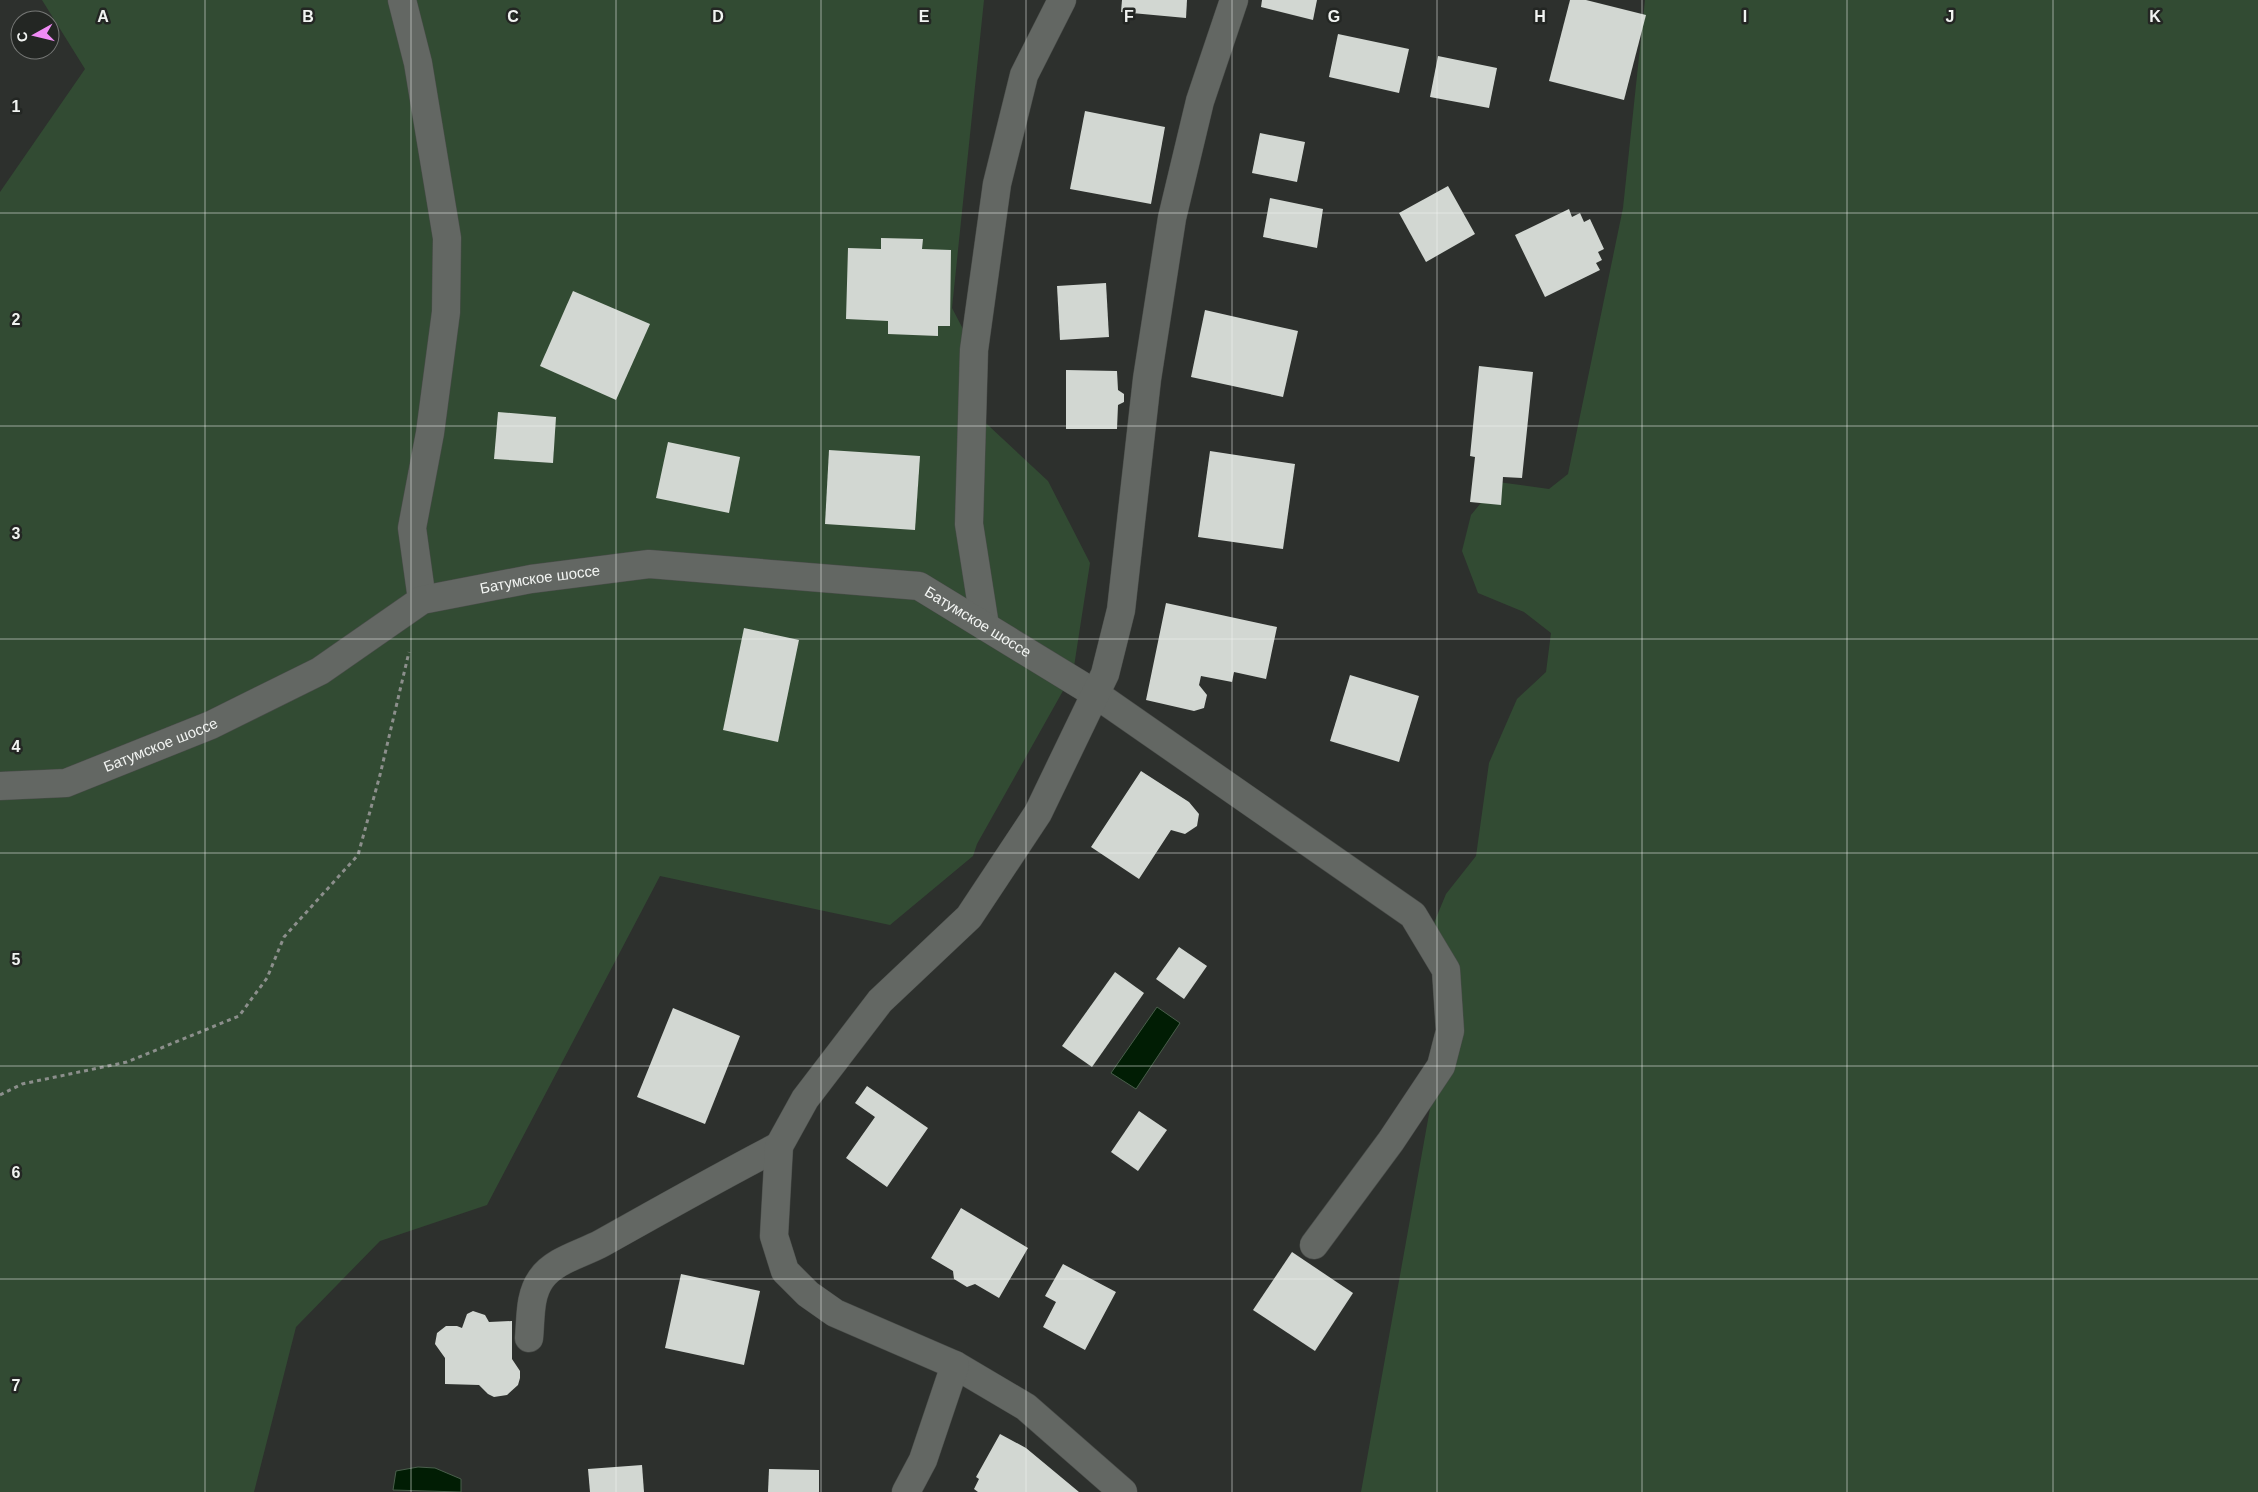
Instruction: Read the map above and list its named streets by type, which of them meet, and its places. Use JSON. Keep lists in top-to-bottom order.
{
  "streets": {
    "street": ["Батумское шоссе"]
  },
  "north": "left",
  "grid": {
    "columns": [
      "A",
      "B",
      "C",
      "D",
      "E",
      "F",
      "G",
      "H",
      "I",
      "J",
      "K"
    ],
    "rows": [
      "1",
      "2",
      "3",
      "4",
      "5",
      "6",
      "7"
    ]
  }
}
